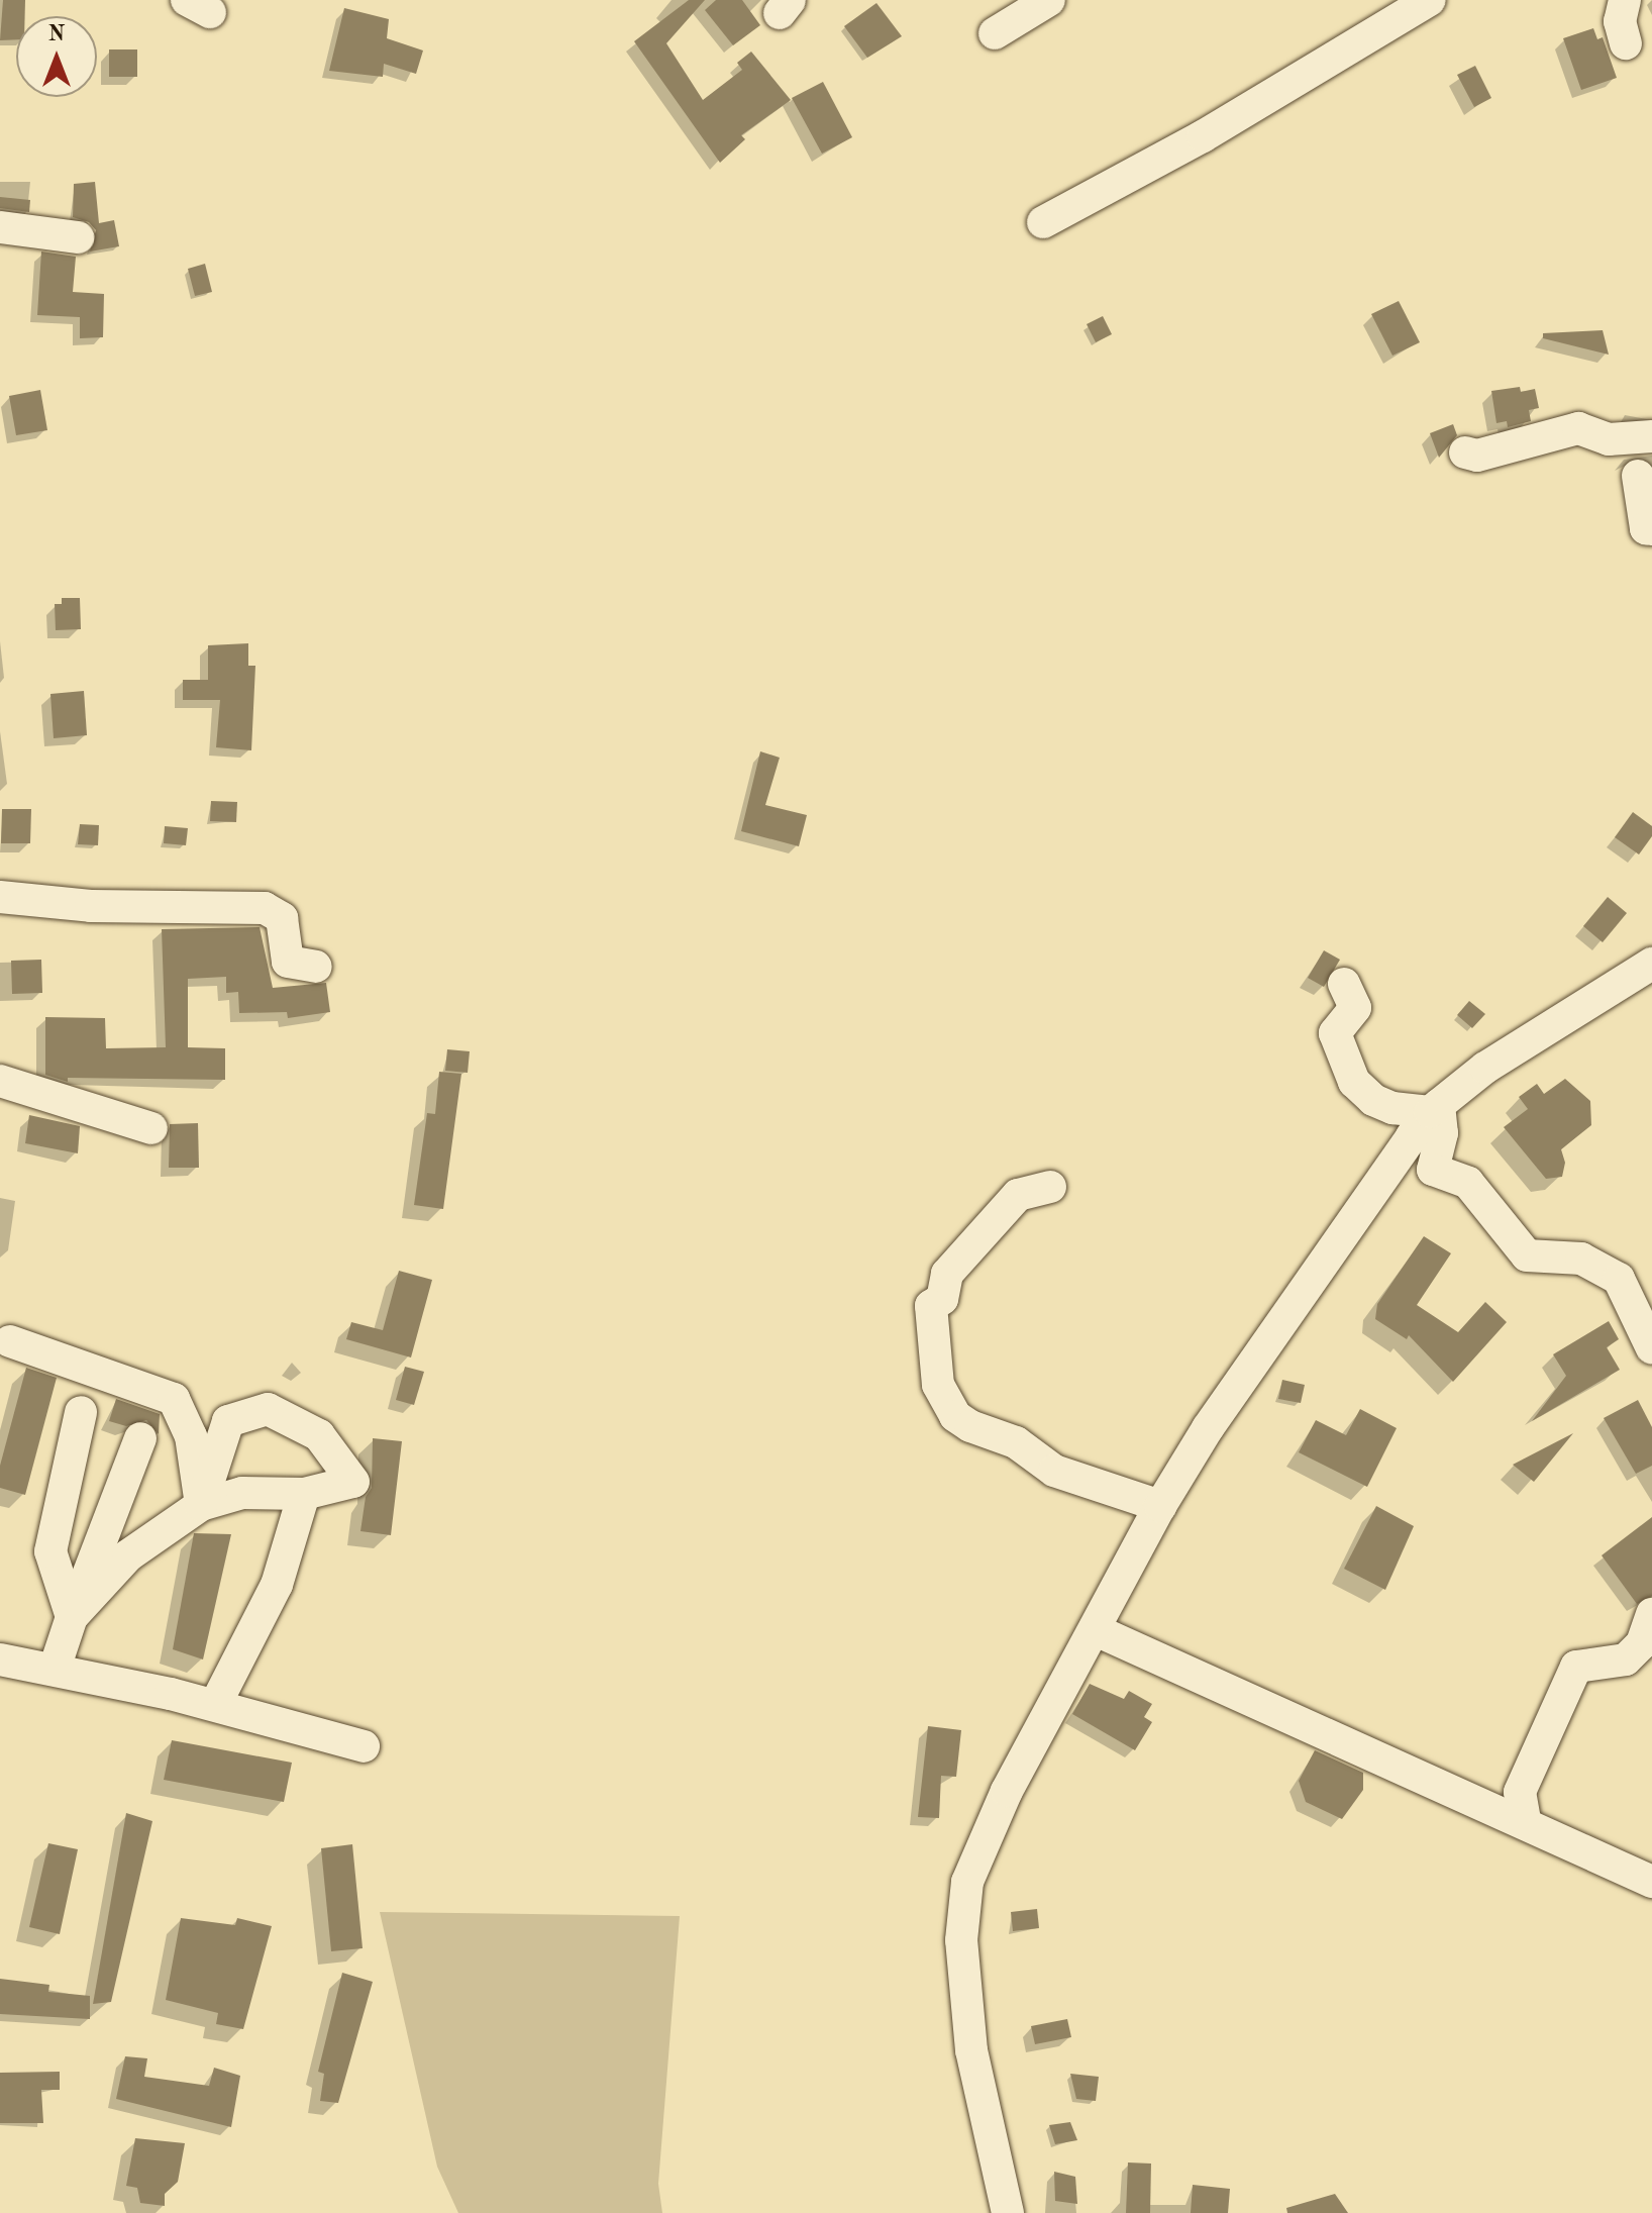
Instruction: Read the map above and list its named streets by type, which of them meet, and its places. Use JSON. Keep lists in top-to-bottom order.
{
  "north": "top"
}
